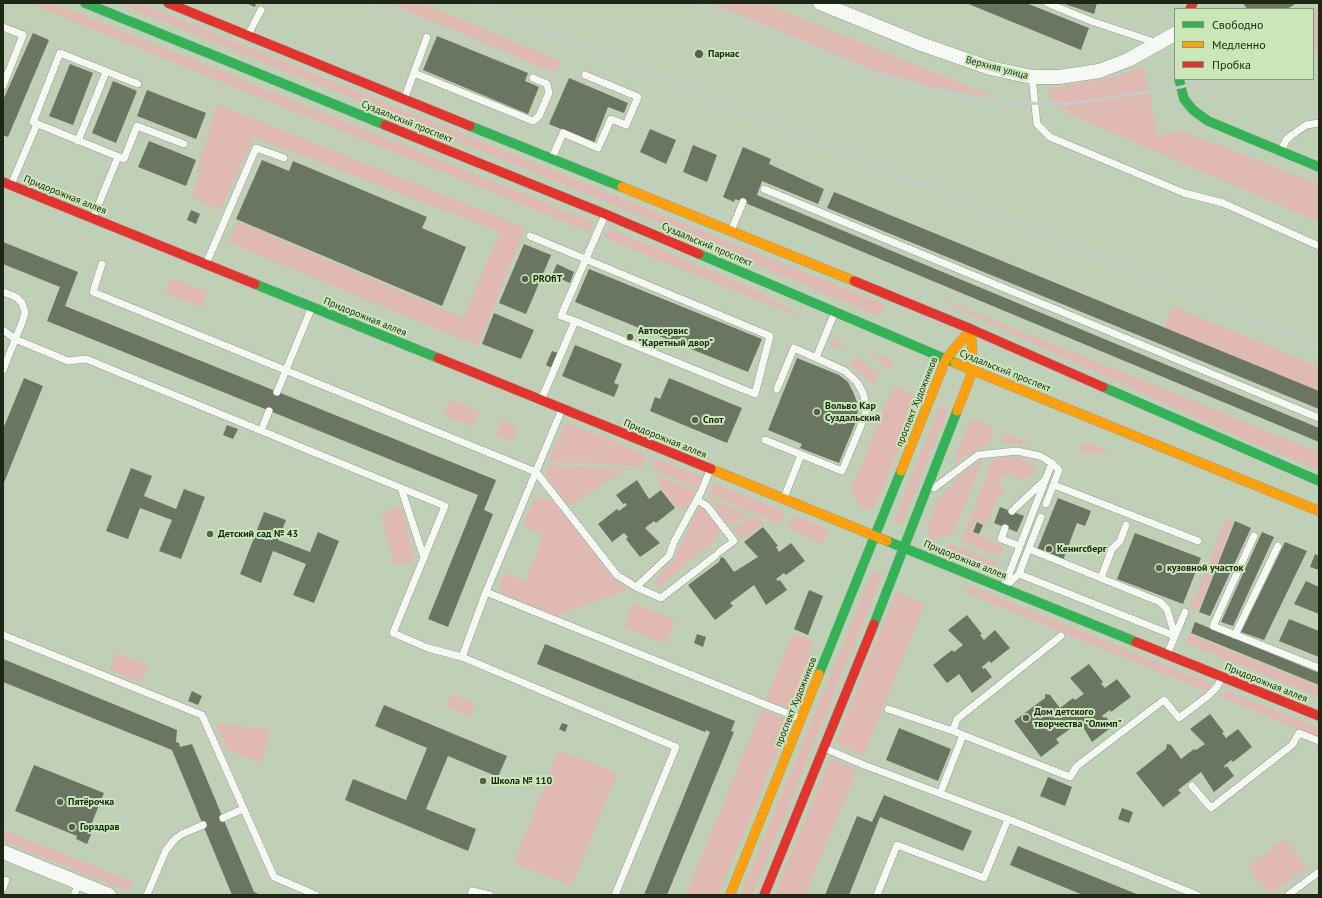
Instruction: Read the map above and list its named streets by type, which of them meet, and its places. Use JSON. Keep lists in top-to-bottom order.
{
  "streets": {
    "street": [
      "Верхняя улица",
      "Суздальский проспект",
      "Придорожная аллея",
      "проспект Художников"
    ]
  },
  "crossings": [
    ["Суздальский проспект", "проспект Художников"],
    ["Придорожная аллея", "проспект Художников"]
  ],
  "places": [
    "Парнас",
    "PROfiT",
    "Автосервис \"Каретный двор\"",
    "Вольво Кар Суздальский",
    "Спот",
    "Детский сад № 43",
    "Кенигсберг",
    "кузовной участок",
    "Дом детского творчества \"Олимп\"",
    "Школа № 110",
    "Пятёрочка",
    "Горздрав"
  ],
  "legend": ["Свободно", "Медленно", "Пробка"]
}
